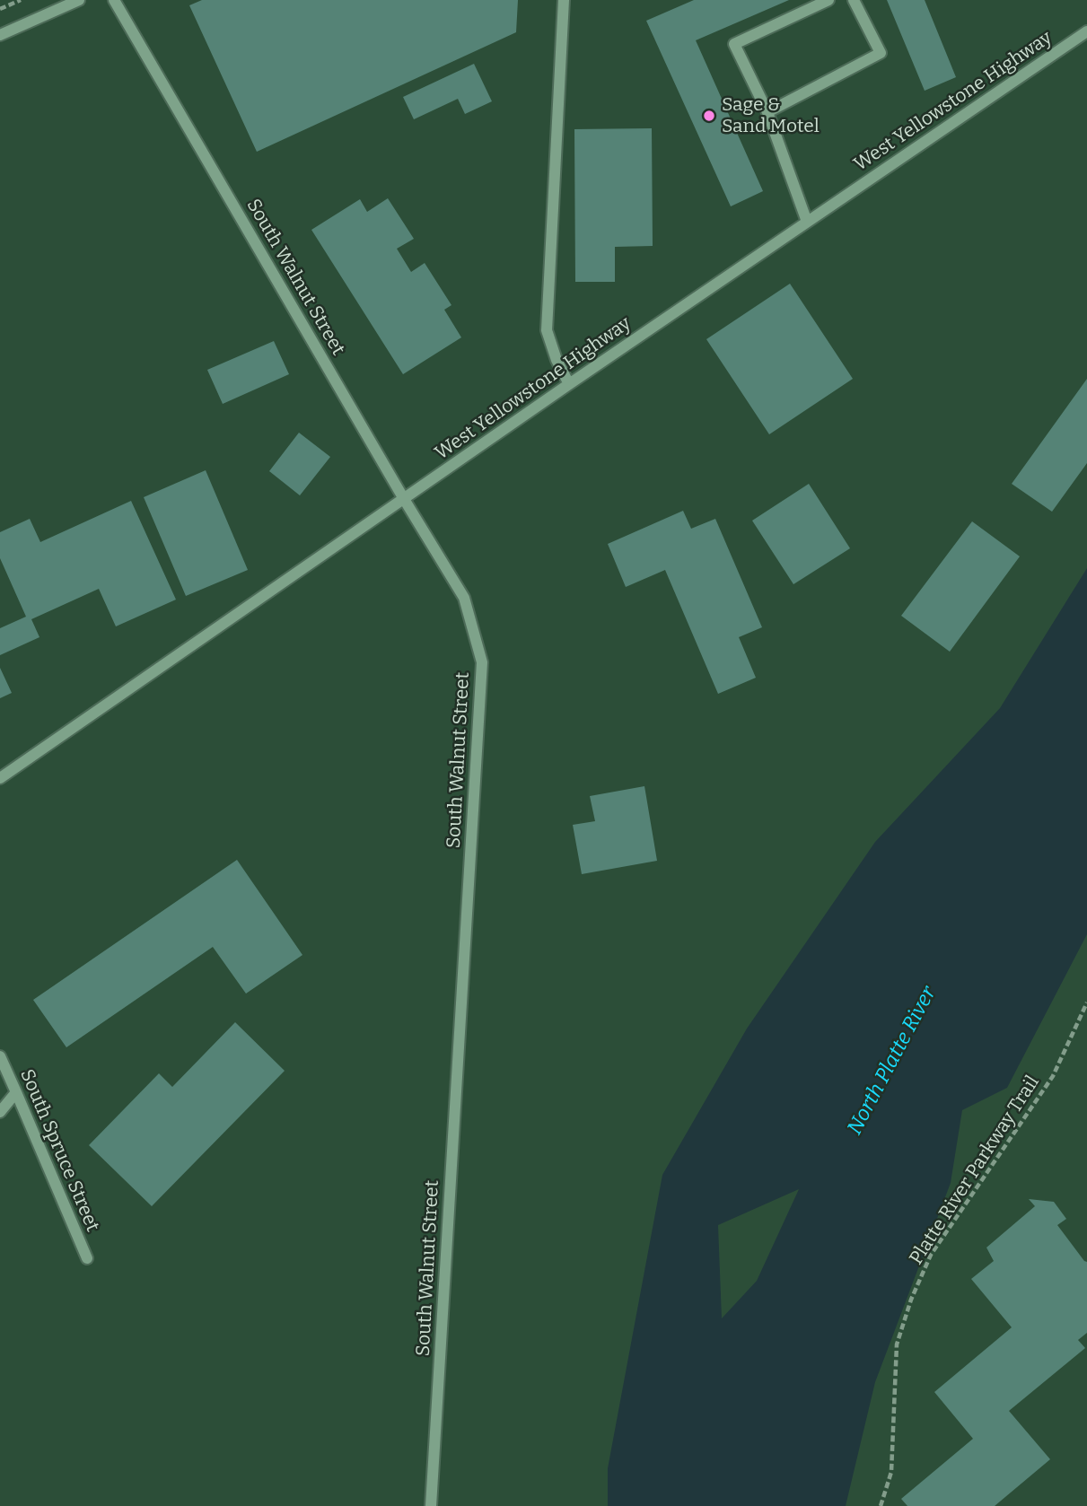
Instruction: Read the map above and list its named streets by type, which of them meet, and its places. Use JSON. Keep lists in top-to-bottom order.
{
  "streets": {
    "street": ["West Yellowstone Highway", "South Walnut Street", "South Spruce Street"],
    "path": ["Platte River Parkway Trail"]
  },
  "crossings": [
    ["West Yellowstone Highway", "South Walnut Street"]
  ],
  "water": ["North Platte River"],
  "places": ["Sage & Sand Motel"]
}
